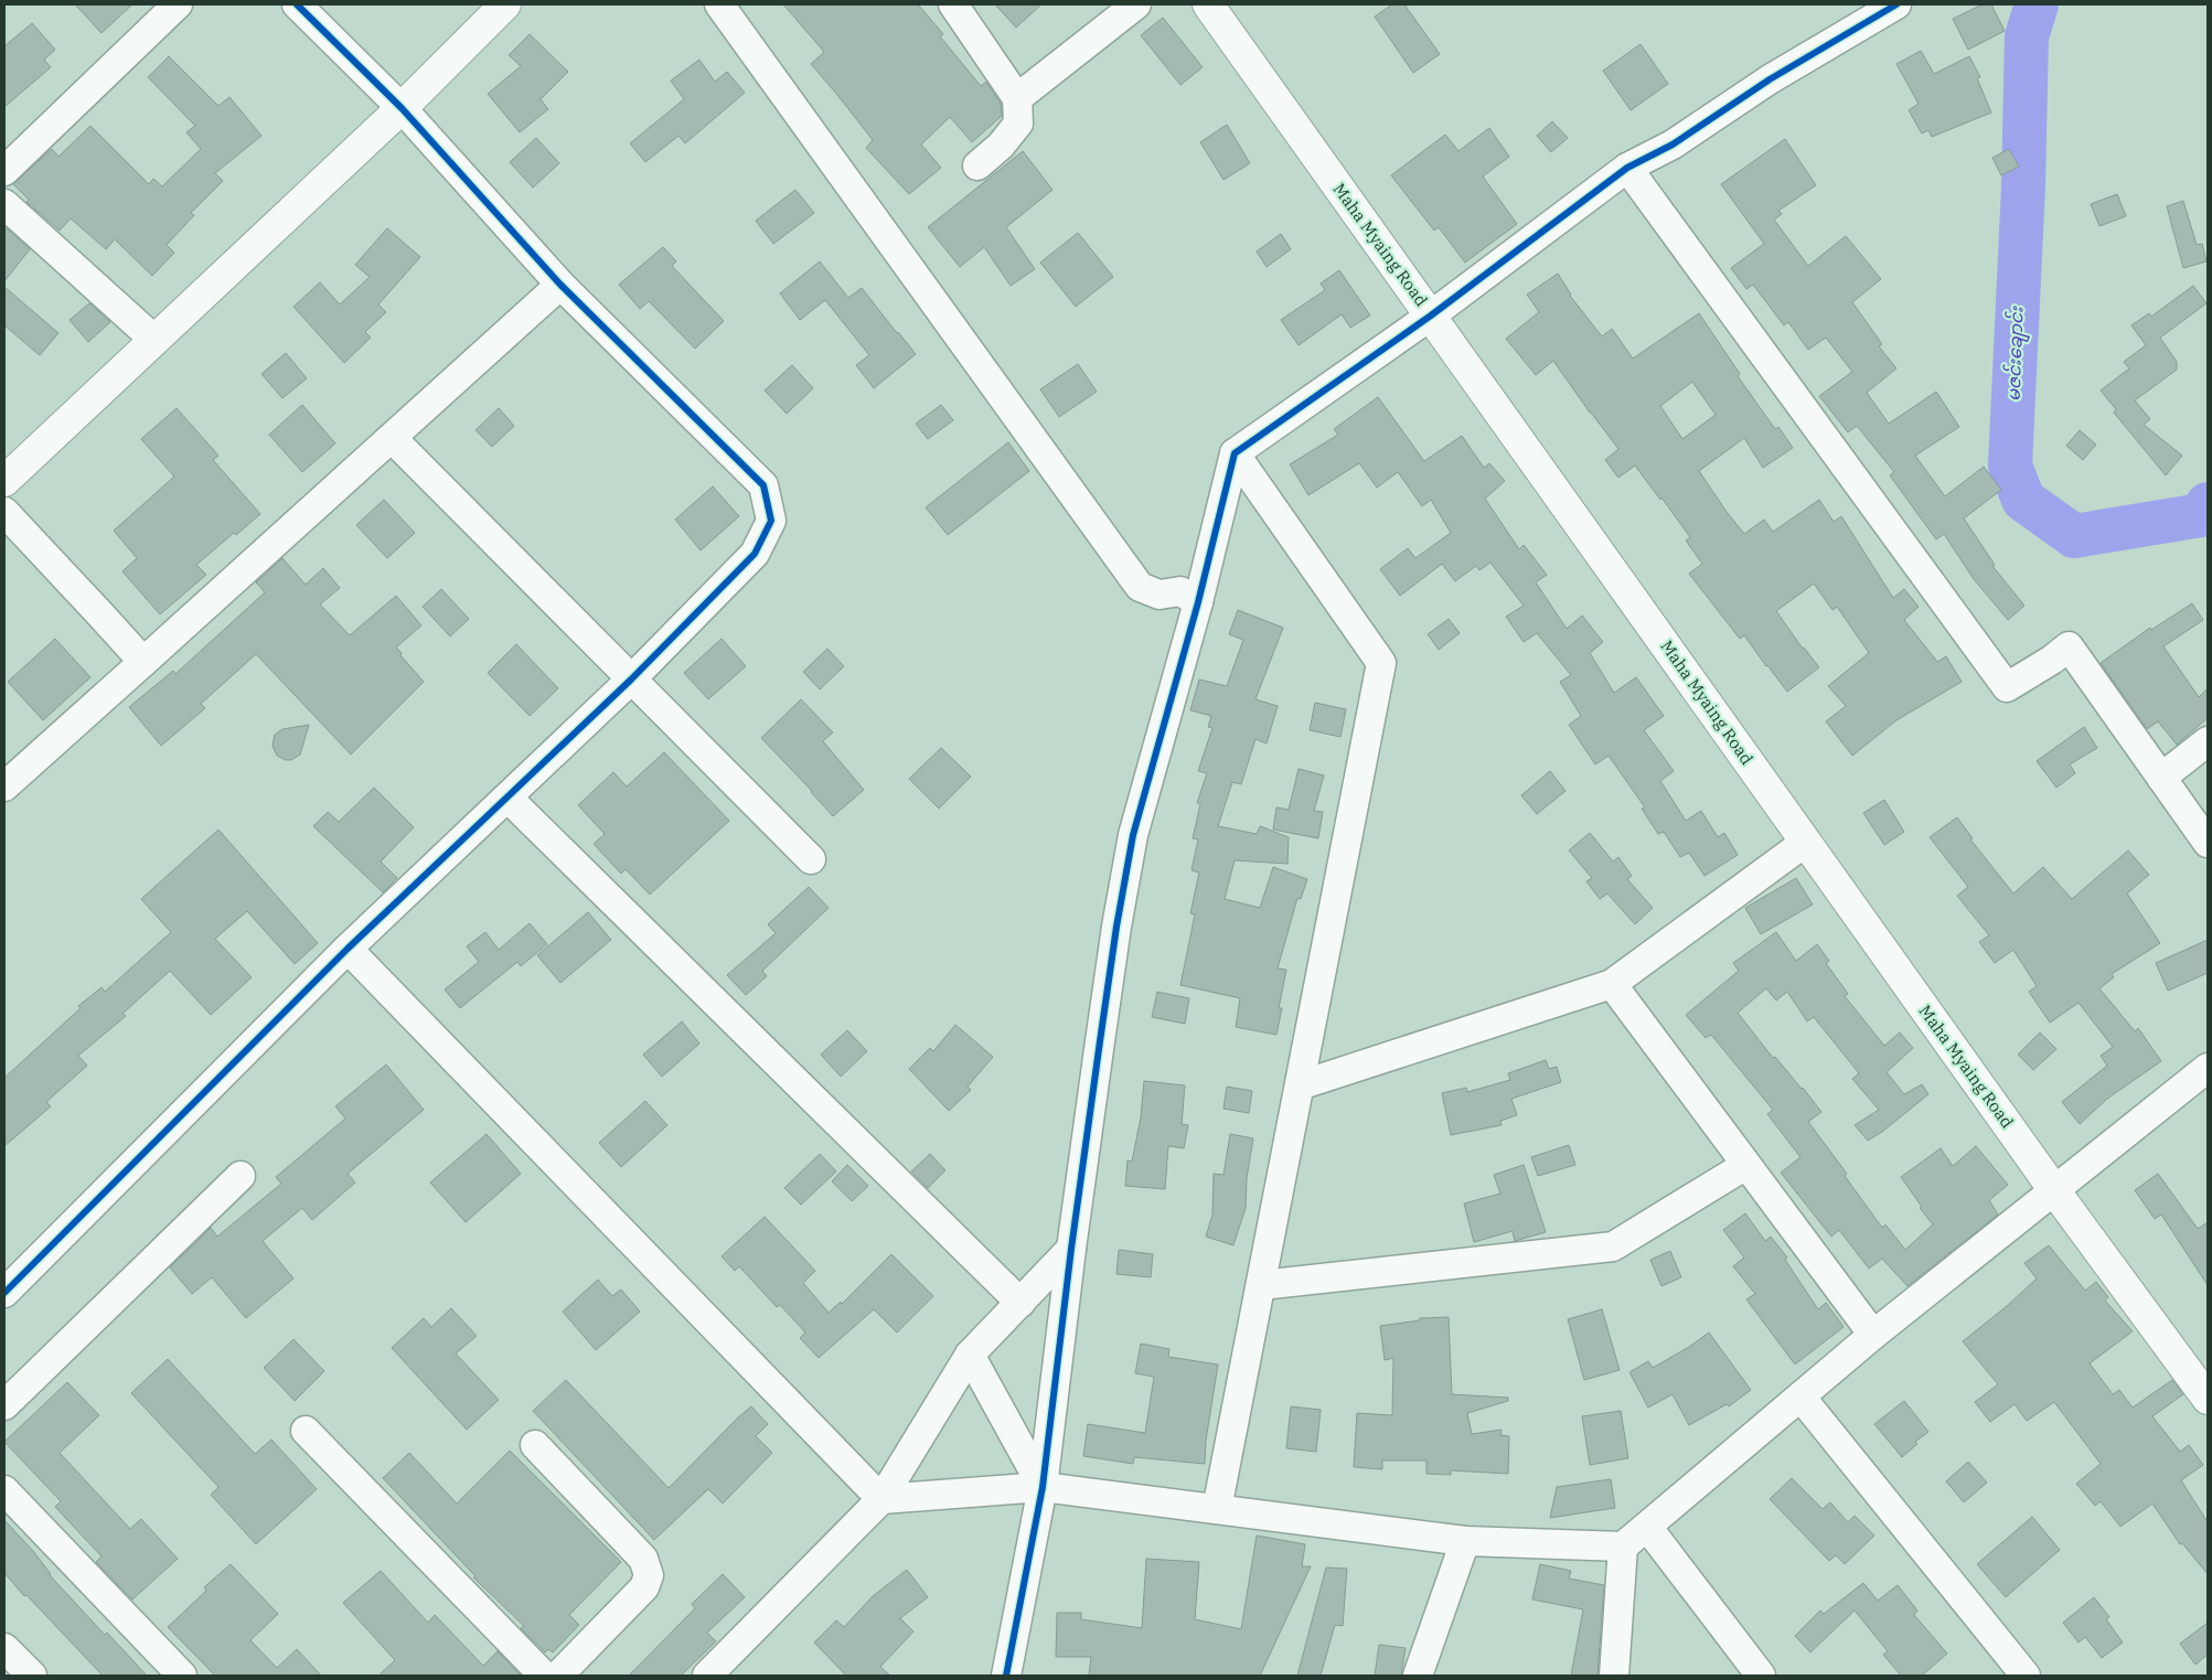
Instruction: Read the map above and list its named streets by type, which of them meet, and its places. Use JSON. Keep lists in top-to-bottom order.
{
  "streets": {
    "street": ["Maha Myaing Road"]
  },
  "water": ["မဇင်းချောင်း"]
}
